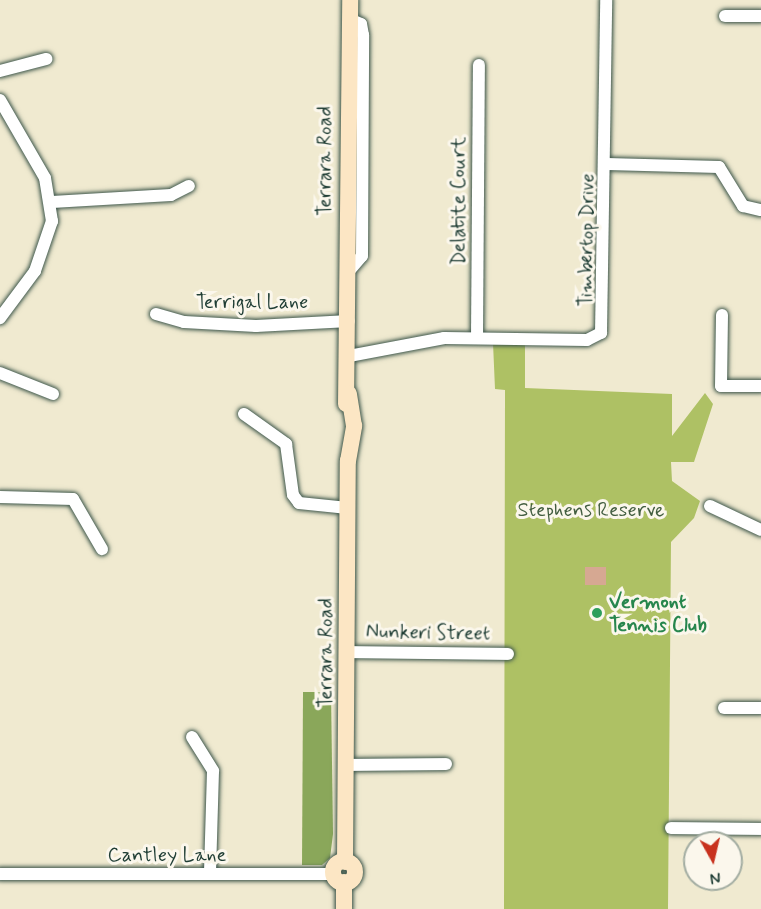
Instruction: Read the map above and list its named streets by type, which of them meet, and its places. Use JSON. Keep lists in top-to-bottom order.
{
  "streets": {
    "main road": ["Terrara Road"],
    "street": [
      "Delatite Court",
      "Timbertop Drive",
      "Terrigal Lane",
      "Nunkeri Street",
      "Cantley Lane"
    ]
  },
  "crossings": [
    ["Terrara Road", "Timbertop Drive"],
    ["Terrara Road", "Terrigal Lane"],
    ["Terrara Road", "Nunkeri Street"],
    ["Terrara Road", "Cantley Lane"],
    ["Delatite Court", "Timbertop Drive"]
  ],
  "parks": ["Stephens Reserve"],
  "places": ["Vermont Tennis Club"],
  "north": "bottom"
}
